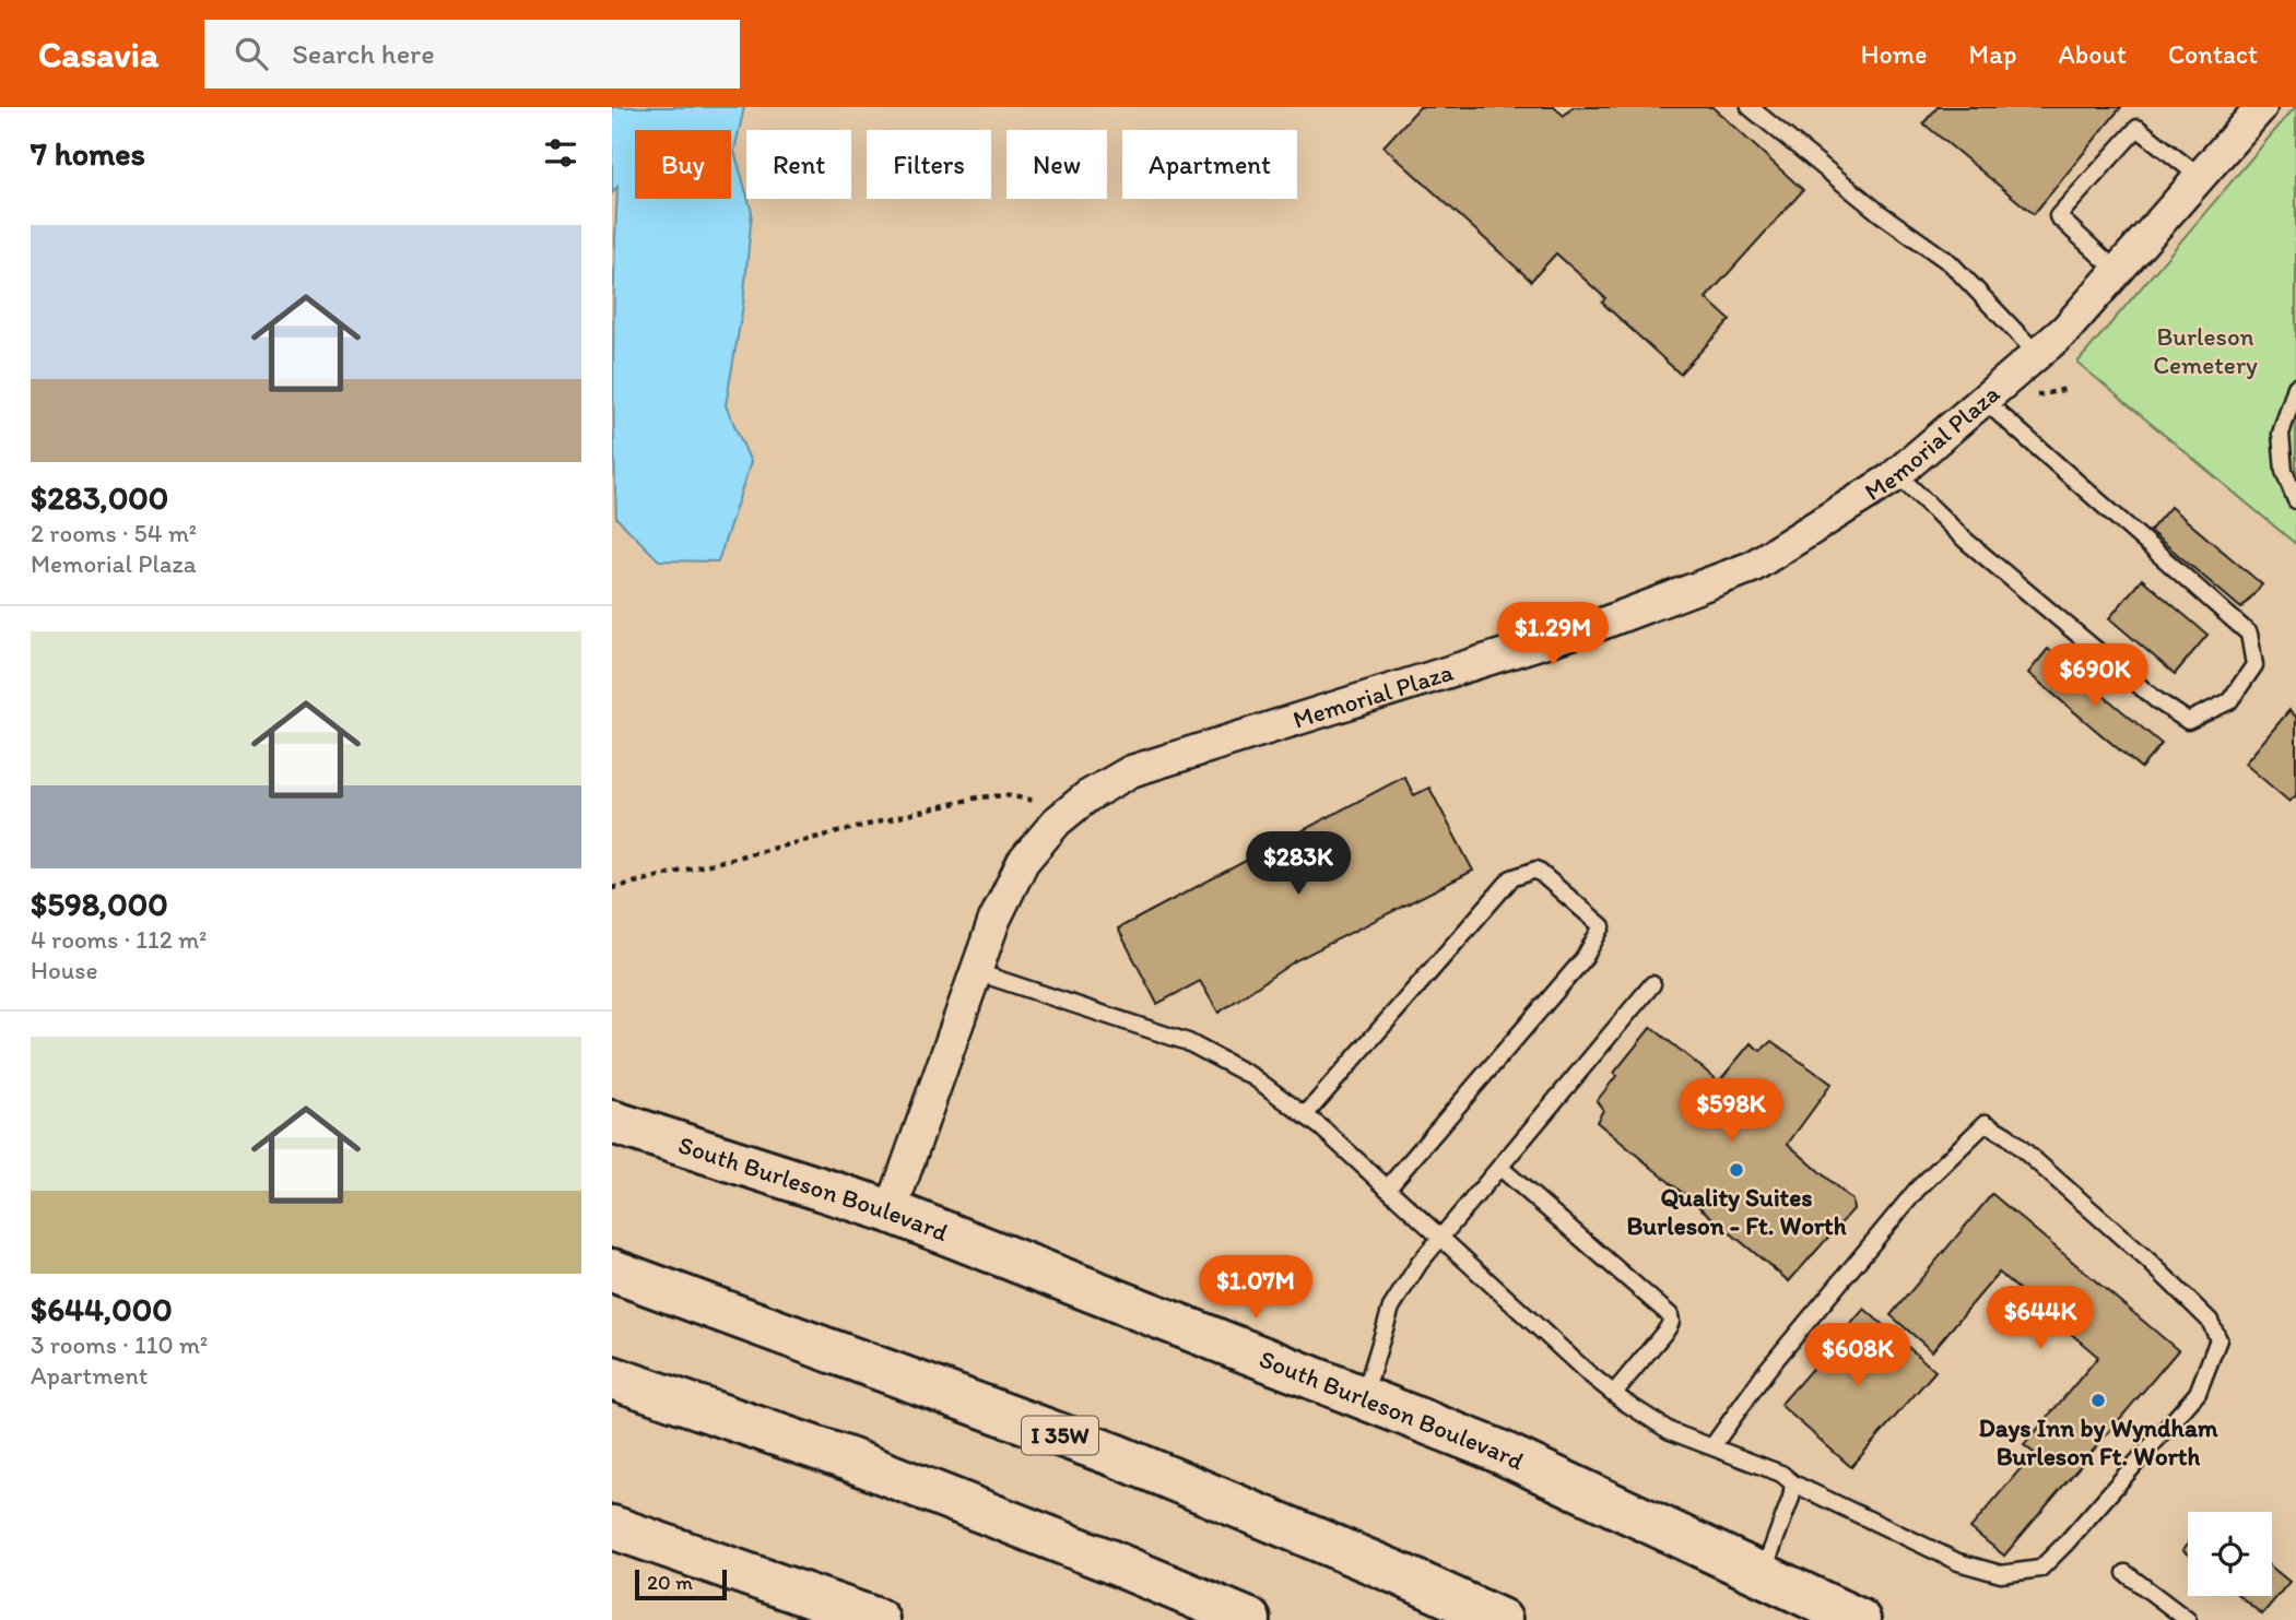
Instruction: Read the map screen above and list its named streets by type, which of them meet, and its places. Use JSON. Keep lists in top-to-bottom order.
{
  "streets": {
    "main road": ["South Burleson Boulevard", "I 35W"],
    "street": ["Memorial Plaza"]
  },
  "crossings": [
    ["Memorial Plaza", "South Burleson Boulevard"]
  ],
  "parks": ["Burleson Cemetery"],
  "places": ["Quality Suites Burleson - Ft. Worth", "Days Inn by Wyndham Burleson Ft. Worth"],
  "scale_bar": "20 m",
  "page": {
    "header": "Casavia",
    "search": "Search here",
    "nav": [
      "Home",
      "Map",
      "About",
      "Contact"
    ],
    "heading": "7 homes",
    "chip": [
      "Buy",
      "Rent",
      "Filters",
      "New",
      "Apartment"
    ],
    "list": [
      {
        "name": "$283,000",
        "note": "2 rooms · 54 m² · Memorial Plaza"
      },
      {
        "name": "$598,000",
        "note": "4 rooms · 112 m² · House"
      },
      {
        "name": "$644,000",
        "note": "3 rooms · 110 m² · Apartment"
      }
    ],
    "price": [
      "$1.29M",
      "$690K",
      "$283K",
      "$598K",
      "$1.07M",
      "$644K",
      "$608K"
    ],
    "scale": "20 m"
  }
}
